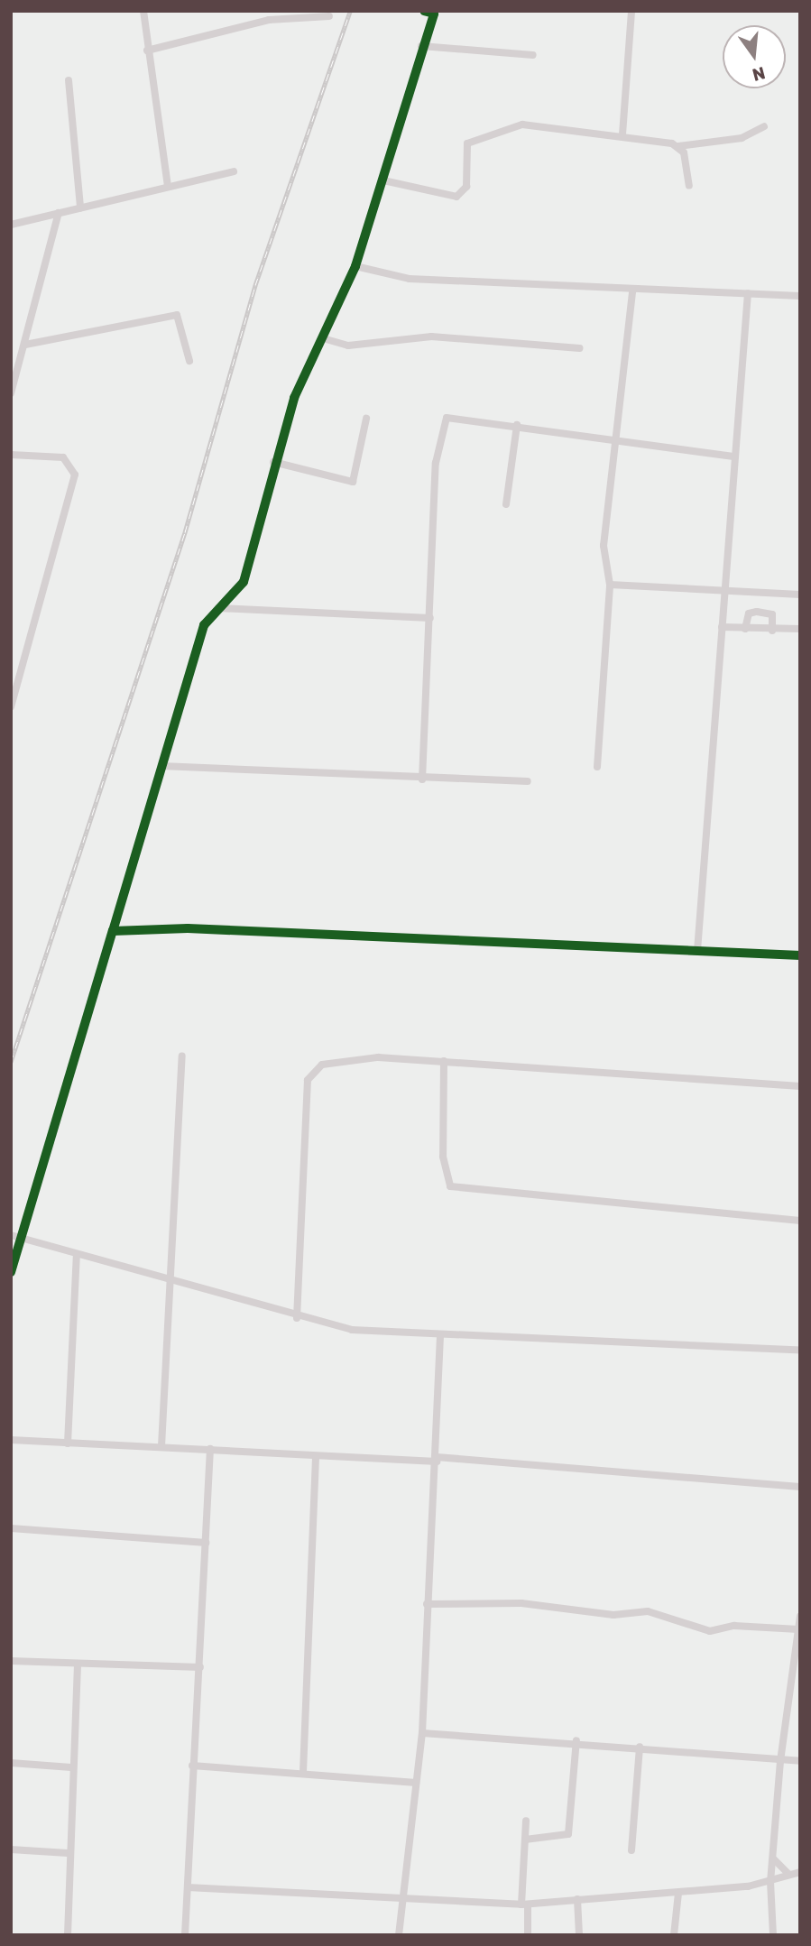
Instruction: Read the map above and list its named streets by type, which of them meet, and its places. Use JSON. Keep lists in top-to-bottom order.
{
  "north": "bottom"
}
